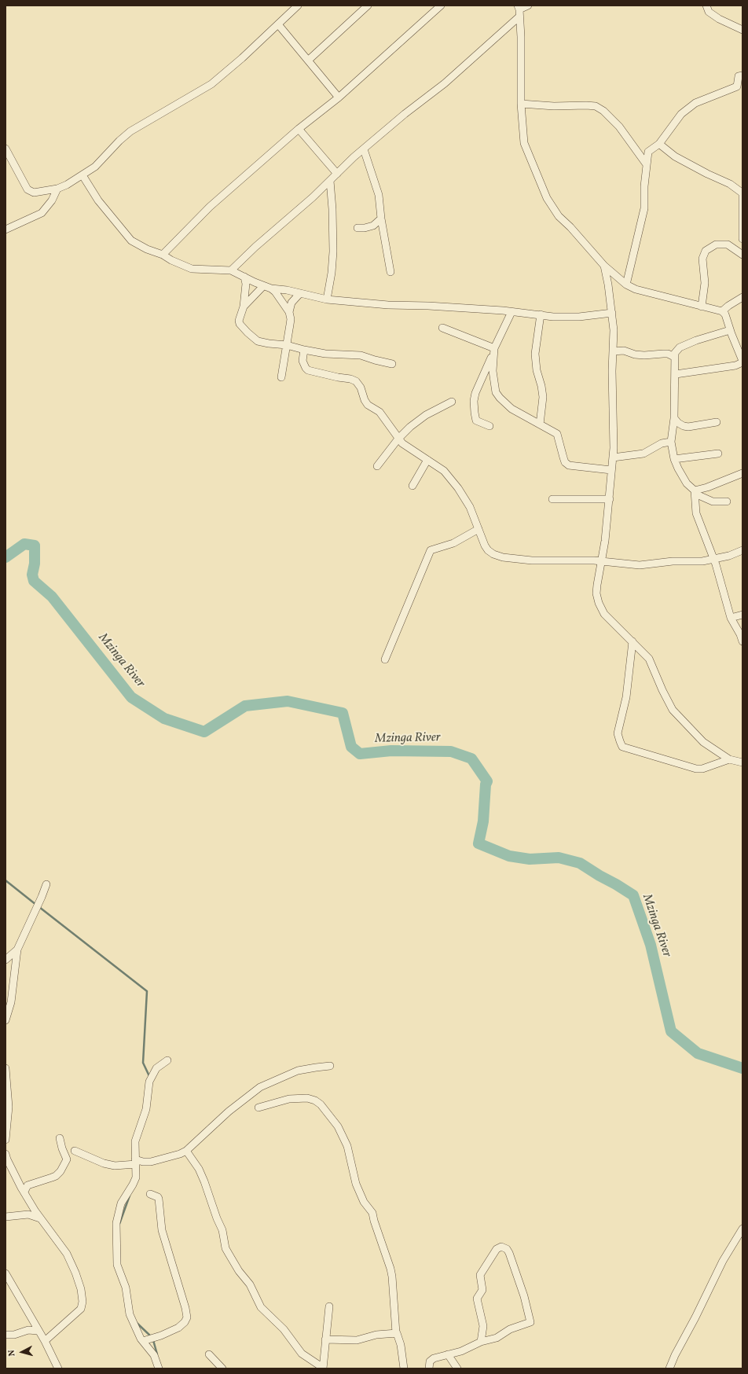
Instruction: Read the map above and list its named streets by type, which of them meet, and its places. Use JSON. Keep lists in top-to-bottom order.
{
  "water": ["Mzinga River"],
  "north": "left"
}
